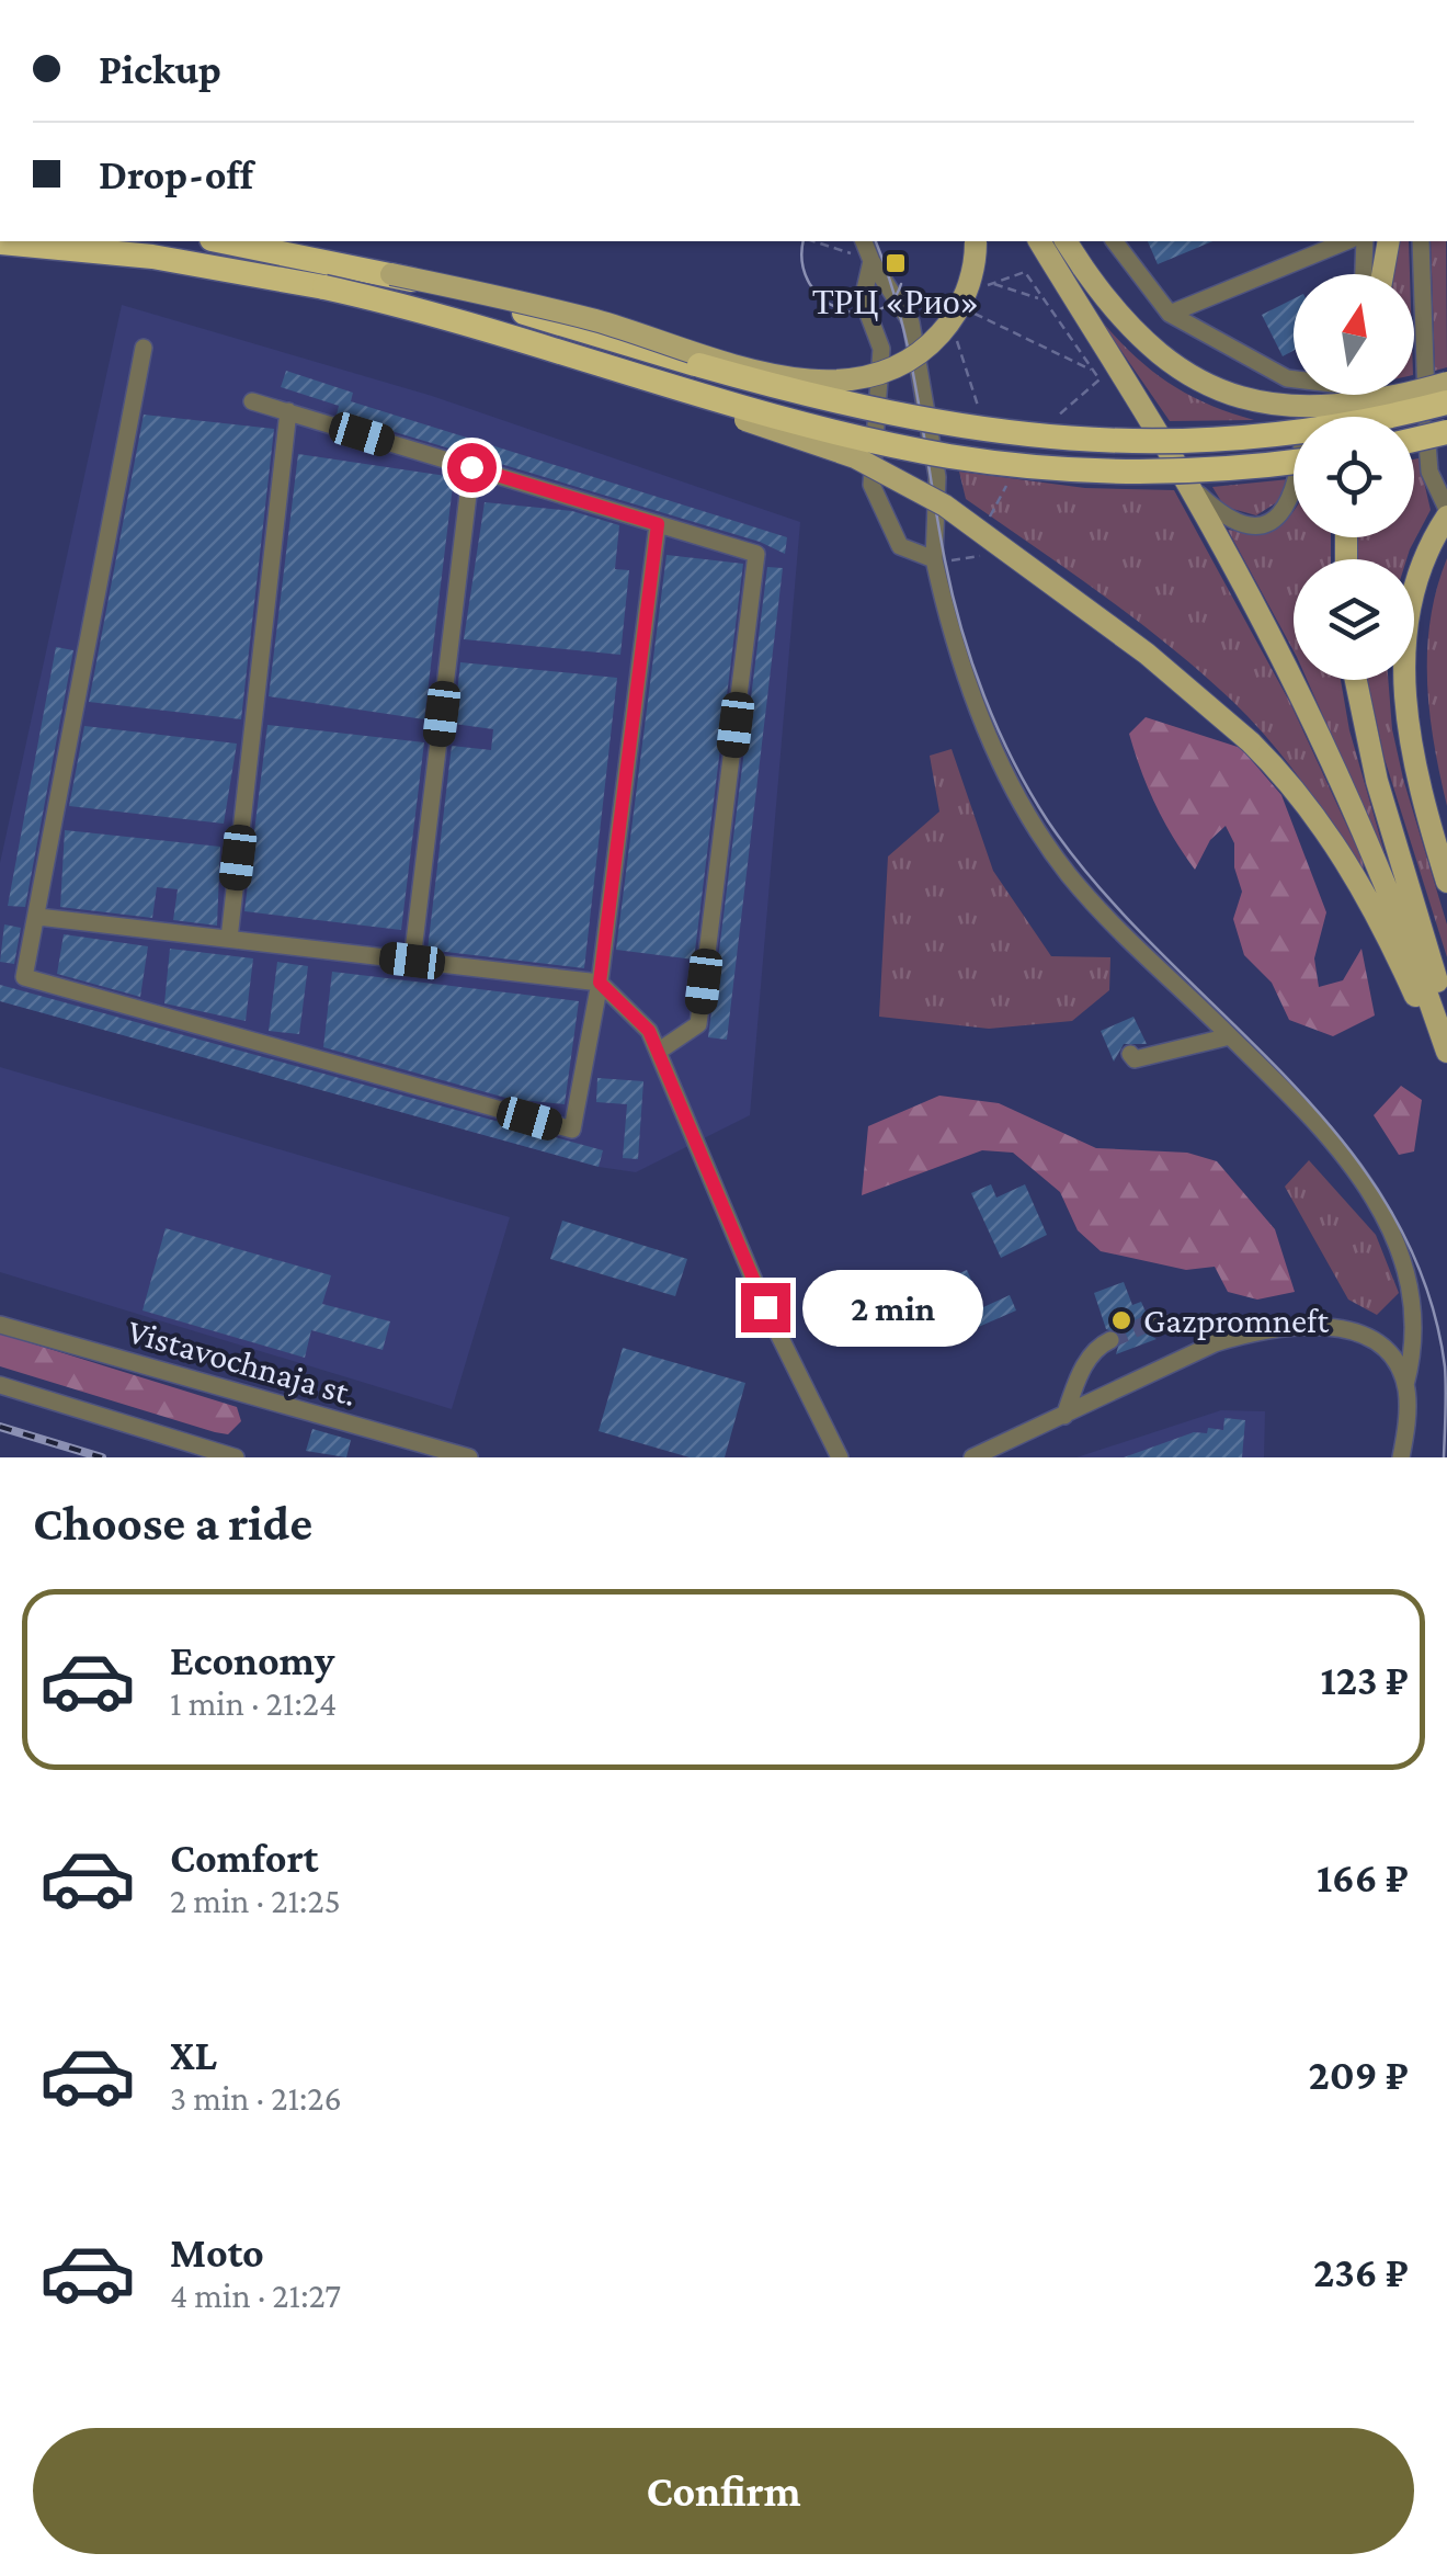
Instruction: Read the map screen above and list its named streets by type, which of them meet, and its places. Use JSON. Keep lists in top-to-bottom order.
{
  "streets": {
    "street": ["Vistavochnaja st."]
  },
  "places": {
    "transit": ["ТРЦ «Рио»"],
    "other": ["Gazpromneft"]
  },
  "north": "top",
  "page": {
    "banner": ["Pickup", "Drop-off"],
    "bubble": "2 min",
    "heading": "Choose a ride",
    "list": [
      {
        "name": "Economy",
        "note": "1 min · 21:24",
        "value": "123 ₽"
      },
      {
        "name": "Comfort",
        "note": "2 min · 21:25",
        "value": "166 ₽"
      },
      {
        "name": "XL",
        "note": "3 min · 21:26",
        "value": "209 ₽"
      },
      {
        "name": "Moto",
        "note": "4 min · 21:27",
        "value": "236 ₽"
      }
    ],
    "buttons": "Confirm"
  }
}
